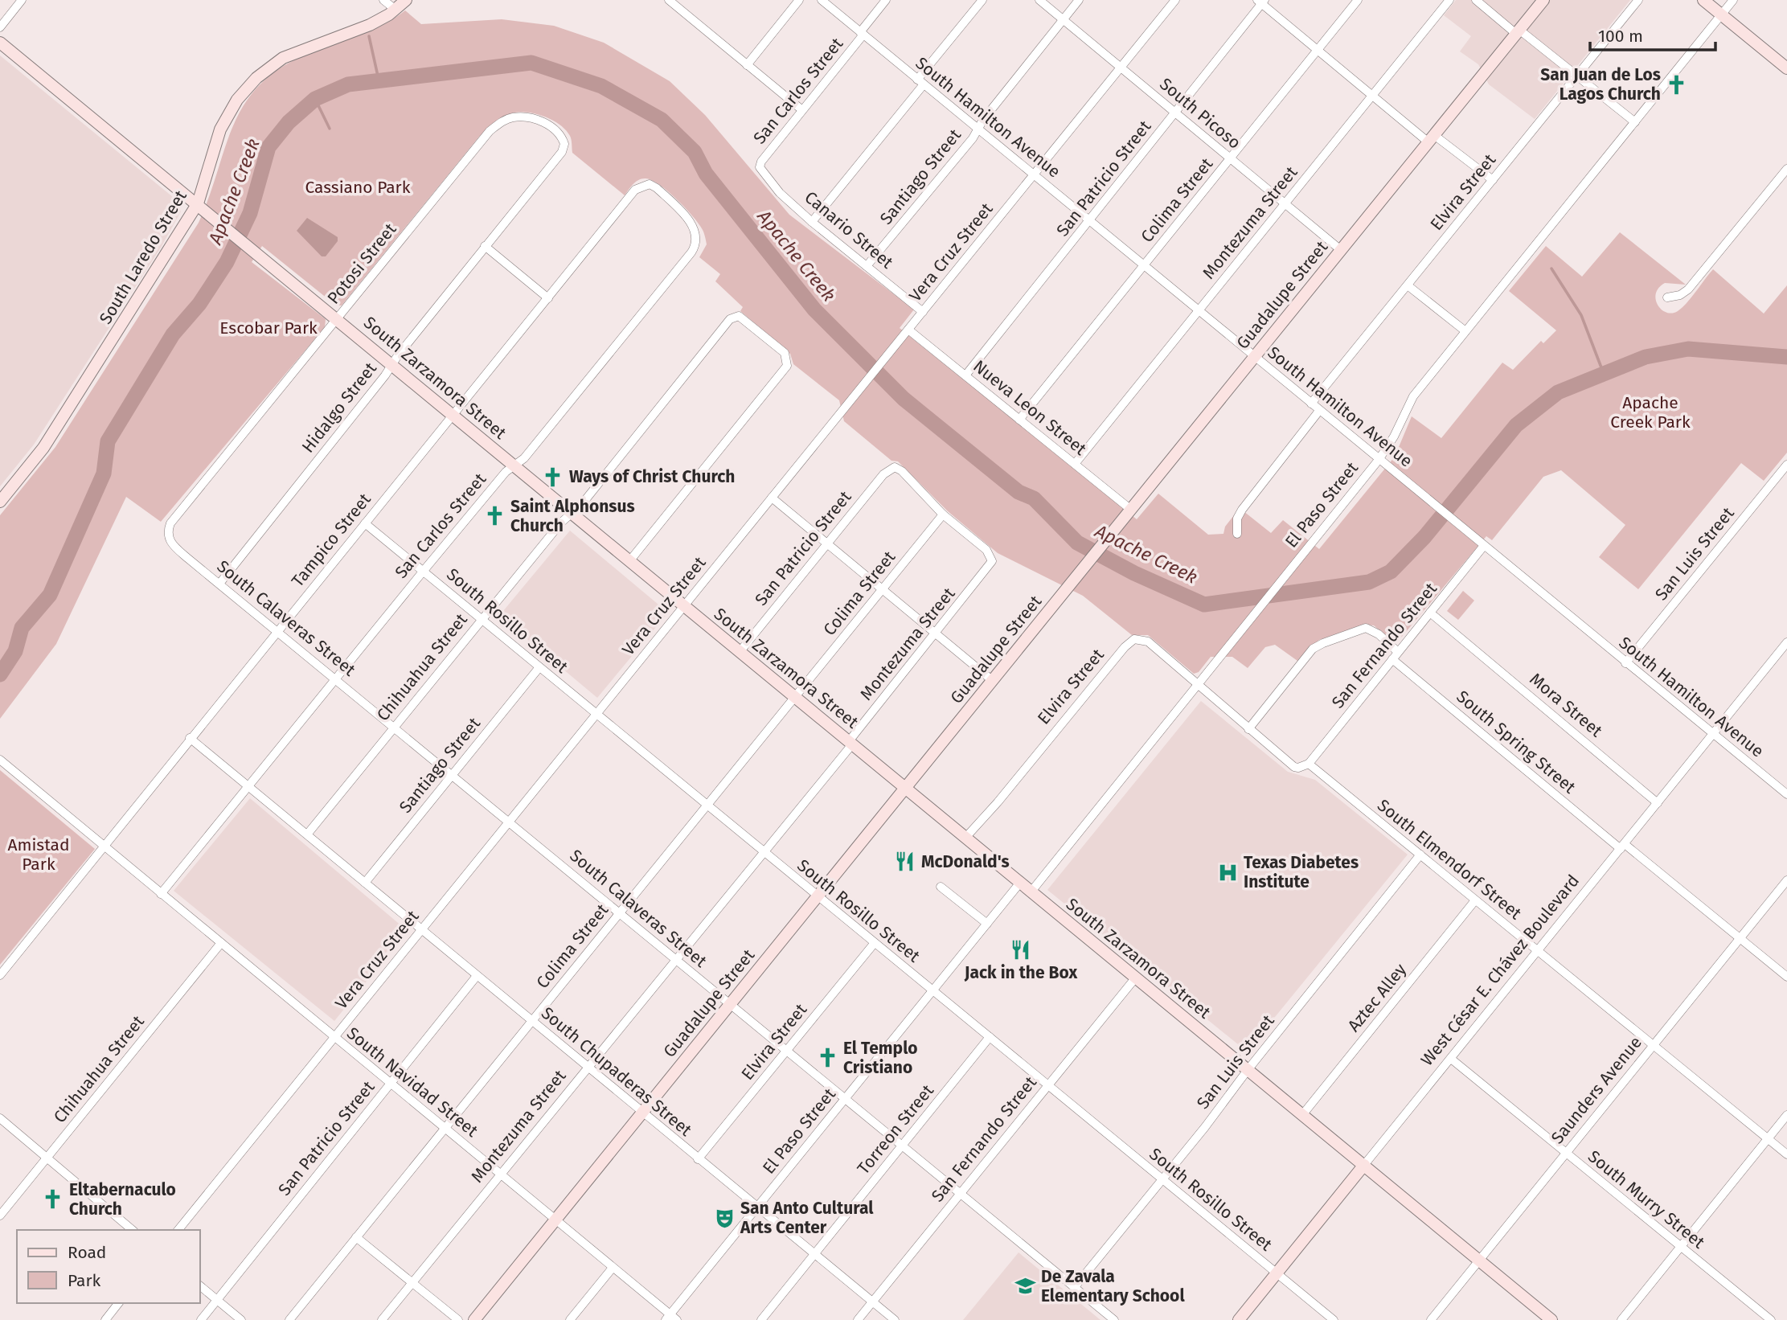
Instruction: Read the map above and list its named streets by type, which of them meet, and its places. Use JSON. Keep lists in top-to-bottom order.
{
  "streets": {
    "main road": [
      "South Laredo Street",
      "Guadalupe Street",
      "South Zarzamora Street",
      "West César E. Chávez Boulevard"
    ],
    "street": [
      "San Carlos Street",
      "South Picoso",
      "South Hamilton Avenue",
      "Santiago Street",
      "San Patricio Street",
      "Elvira Street",
      "Colima Street",
      "Montezuma Street",
      "Canario Street",
      "Vera Cruz Street",
      "Potosi Street",
      "Hidalgo Street",
      "Nueva Leon Street",
      "El Paso Street",
      "Tampico Street",
      "San Luis Street",
      "South Calaveras Street",
      "South Rosillo Street",
      "San Fernando Street",
      "Chihuahua Street",
      "Mora Street",
      "South Spring Street",
      "South Elmendorf Street",
      "Aztec Alley",
      "South Chupaderas Street",
      "South Navidad Street",
      "Saunders Avenue",
      "Torreon Street",
      "South Murry Street"
    ]
  },
  "crossings": [
    ["San Carlos Street", "South Hamilton Avenue"],
    ["San Carlos Street", "Canario Street"],
    ["San Carlos Street", "South Zarzamora Street"],
    ["San Carlos Street", "Tampico Street"],
    ["San Carlos Street", "South Calaveras Street"],
    ["San Carlos Street", "South Rosillo Street"],
    ["San Carlos Street", "South Chupaderas Street"],
    ["San Carlos Street", "South Navidad Street"],
    ["South Picoso", "Santiago Street"],
    ["South Picoso", "San Patricio Street"],
    ["South Picoso", "Colima Street"],
    ["South Picoso", "Montezuma Street"],
    ["South Picoso", "Vera Cruz Street"],
    ["South Picoso", "Guadalupe Street"],
    ["South Hamilton Avenue", "Santiago Street"],
    ["South Hamilton Avenue", "San Patricio Street"],
    ["South Hamilton Avenue", "Elvira Street"],
    ["South Hamilton Avenue", "Colima Street"],
    ["South Hamilton Avenue", "Montezuma Street"],
    ["South Hamilton Avenue", "Vera Cruz Street"],
    ["South Hamilton Avenue", "Guadalupe Street"],
    ["South Hamilton Avenue", "El Paso Street"],
    ["South Hamilton Avenue", "San Luis Street"],
    ["South Hamilton Avenue", "San Fernando Street"],
    ["South Hamilton Avenue", "West César E. Chávez Boulevard"],
    ["Santiago Street", "Canario Street"],
    ["Santiago Street", "South Calaveras Street"],
    ["Santiago Street", "South Rosillo Street"],
    ["Santiago Street", "South Chupaderas Street"],
    ["San Patricio Street", "Colima Street"],
    ["San Patricio Street", "Montezuma Street"],
    ["San Patricio Street", "South Zarzamora Street"],
    ["San Patricio Street", "Nueva Leon Street"],
    ["San Patricio Street", "South Chupaderas Street"],
    ["San Patricio Street", "South Navidad Street"],
    ["Elvira Street", "South Zarzamora Street"],
    ["Elvira Street", "South Calaveras Street"],
    ["Elvira Street", "South Rosillo Street"],
    ["Elvira Street", "South Elmendorf Street"],
    ["Elvira Street", "South Chupaderas Street"],
    ["Colima Street", "Montezuma Street"],
    ["Colima Street", "South Zarzamora Street"],
    ["Colima Street", "Nueva Leon Street"],
    ["Colima Street", "South Calaveras Street"],
    ["Colima Street", "South Rosillo Street"],
    ["Colima Street", "South Chupaderas Street"],
    ["Colima Street", "South Navidad Street"],
    ["Montezuma Street", "South Zarzamora Street"],
    ["Montezuma Street", "Nueva Leon Street"],
    ["Montezuma Street", "South Calaveras Street"],
    ["Montezuma Street", "South Rosillo Street"],
    ["Montezuma Street", "South Chupaderas Street"],
    ["Montezuma Street", "South Navidad Street"],
    ["Canario Street", "Vera Cruz Street"],
    ["Vera Cruz Street", "South Zarzamora Street"],
    ["Vera Cruz Street", "Nueva Leon Street"],
    ["Vera Cruz Street", "South Calaveras Street"],
    ["Vera Cruz Street", "South Rosillo Street"],
    ["Vera Cruz Street", "South Chupaderas Street"],
    ["Vera Cruz Street", "South Navidad Street"],
    ["South Laredo Street", "South Zarzamora Street"],
    ["Potosi Street", "South Zarzamora Street"],
    ["Potosi Street", "Hidalgo Street"],
    ["Potosi Street", "South Calaveras Street"],
    ["Guadalupe Street", "South Zarzamora Street"],
    ["Guadalupe Street", "Nueva Leon Street"],
    ["Guadalupe Street", "South Calaveras Street"],
    ["Guadalupe Street", "South Rosillo Street"],
    ["Guadalupe Street", "South Chupaderas Street"],
    ["Guadalupe Street", "South Navidad Street"],
    ["South Zarzamora Street", "Hidalgo Street"],
    ["South Zarzamora Street", "El Paso Street"],
    ["South Zarzamora Street", "Tampico Street"],
    ["South Zarzamora Street", "San Luis Street"],
    ["South Zarzamora Street", "San Fernando Street"],
    ["South Zarzamora Street", "Chihuahua Street"],
    ["South Zarzamora Street", "West César E. Chávez Boulevard"],
    ["South Zarzamora Street", "Aztec Alley"],
    ["South Zarzamora Street", "Saunders Avenue"],
    ["Hidalgo Street", "South Calaveras Street"],
    ["El Paso Street", "South Calaveras Street"],
    ["El Paso Street", "South Rosillo Street"],
    ["El Paso Street", "South Elmendorf Street"],
    ["El Paso Street", "South Chupaderas Street"],
    ["El Paso Street", "South Navidad Street"],
    ["Tampico Street", "South Calaveras Street"],
    ["Tampico Street", "South Rosillo Street"],
    ["Tampico Street", "South Chupaderas Street"],
    ["Tampico Street", "South Navidad Street"],
    ["San Luis Street", "South Calaveras Street"],
    ["San Luis Street", "South Rosillo Street"],
    ["San Luis Street", "South Elmendorf Street"],
    ["South Calaveras Street", "San Fernando Street"],
    ["South Calaveras Street", "Chihuahua Street"],
    ["South Calaveras Street", "Torreon Street"],
    ["South Rosillo Street", "San Fernando Street"],
    ["South Rosillo Street", "Chihuahua Street"],
    ["South Rosillo Street", "West César E. Chávez Boulevard"],
    ["South Rosillo Street", "Torreon Street"],
    ["San Fernando Street", "Mora Street"],
    ["San Fernando Street", "South Spring Street"],
    ["San Fernando Street", "South Elmendorf Street"],
    ["San Fernando Street", "South Chupaderas Street"],
    ["Chihuahua Street", "South Chupaderas Street"],
    ["Chihuahua Street", "South Navidad Street"],
    ["Mora Street", "West César E. Chávez Boulevard"],
    ["South Spring Street", "South Elmendorf Street"],
    ["South Spring Street", "West César E. Chávez Boulevard"],
    ["South Spring Street", "Saunders Avenue"],
    ["South Elmendorf Street", "West César E. Chávez Boulevard"],
    ["South Elmendorf Street", "Aztec Alley"],
    ["South Elmendorf Street", "Saunders Avenue"],
    ["West César E. Chávez Boulevard", "South Murry Street"],
    ["South Chupaderas Street", "Torreon Street"],
    ["Saunders Avenue", "South Murry Street"]
  ],
  "water": ["Apache Creek"],
  "parks": [
    "Cassiano Park",
    "Escobar Park",
    "Apache Creek Park",
    "Amistad Park"
  ],
  "places": {
    "church": [
      "San Juan de Los Lagos Church",
      "Ways of Christ Church",
      "Saint Alphonsus Church",
      "El Templo Cristiano",
      "Eltabernaculo Church"
    ],
    "restaurant": ["McDonald's", "Jack in the Box"],
    "hospital": ["Texas Diabetes Institute"],
    "theatre": ["San Anto Cultural Arts Center"],
    "school or university": ["De Zavala Elementary School"]
  },
  "legend": ["Road", "Park"],
  "scale_bar": "100 m"
}
